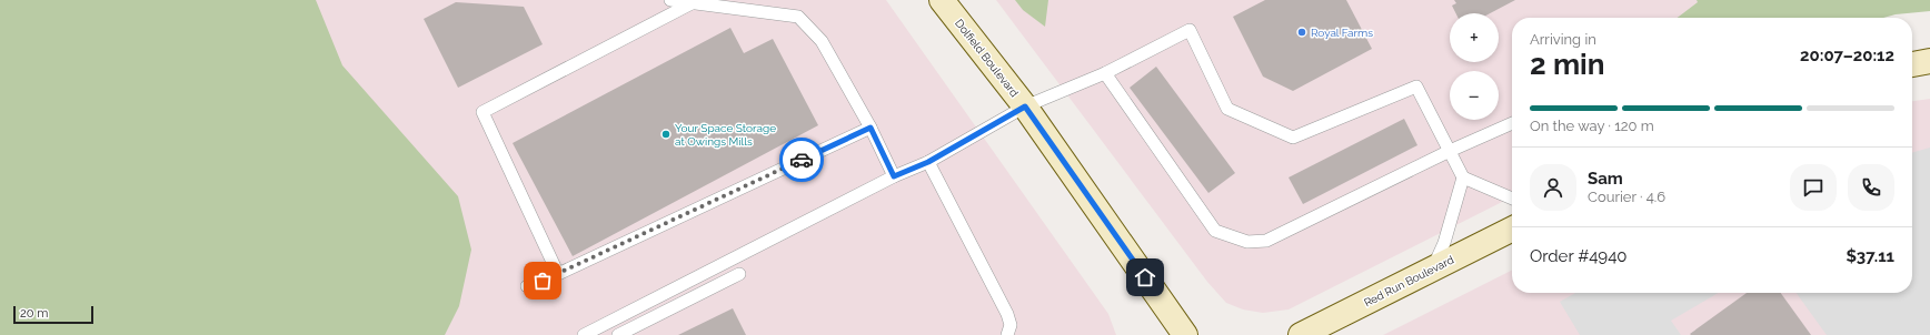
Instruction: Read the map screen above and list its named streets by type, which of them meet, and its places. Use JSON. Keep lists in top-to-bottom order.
{
  "streets": {
    "main road": ["Dolfield Boulevard", "Red Run Boulevard"]
  },
  "places": ["Royal Farms", "Your Space Storage at Owings Mills"],
  "scale_bar": "20 m",
  "page": {
    "map_buttons": ["+", "−"],
    "heading": ["2 min", "Arriving in", "20:07–20:12"],
    "panel": [
      "Sam",
      "Courier · 4.6",
      "Order #4940",
      "$37.11"
    ],
    "bar": "On the way · 120 m",
    "scale": "20 m"
  }
}
